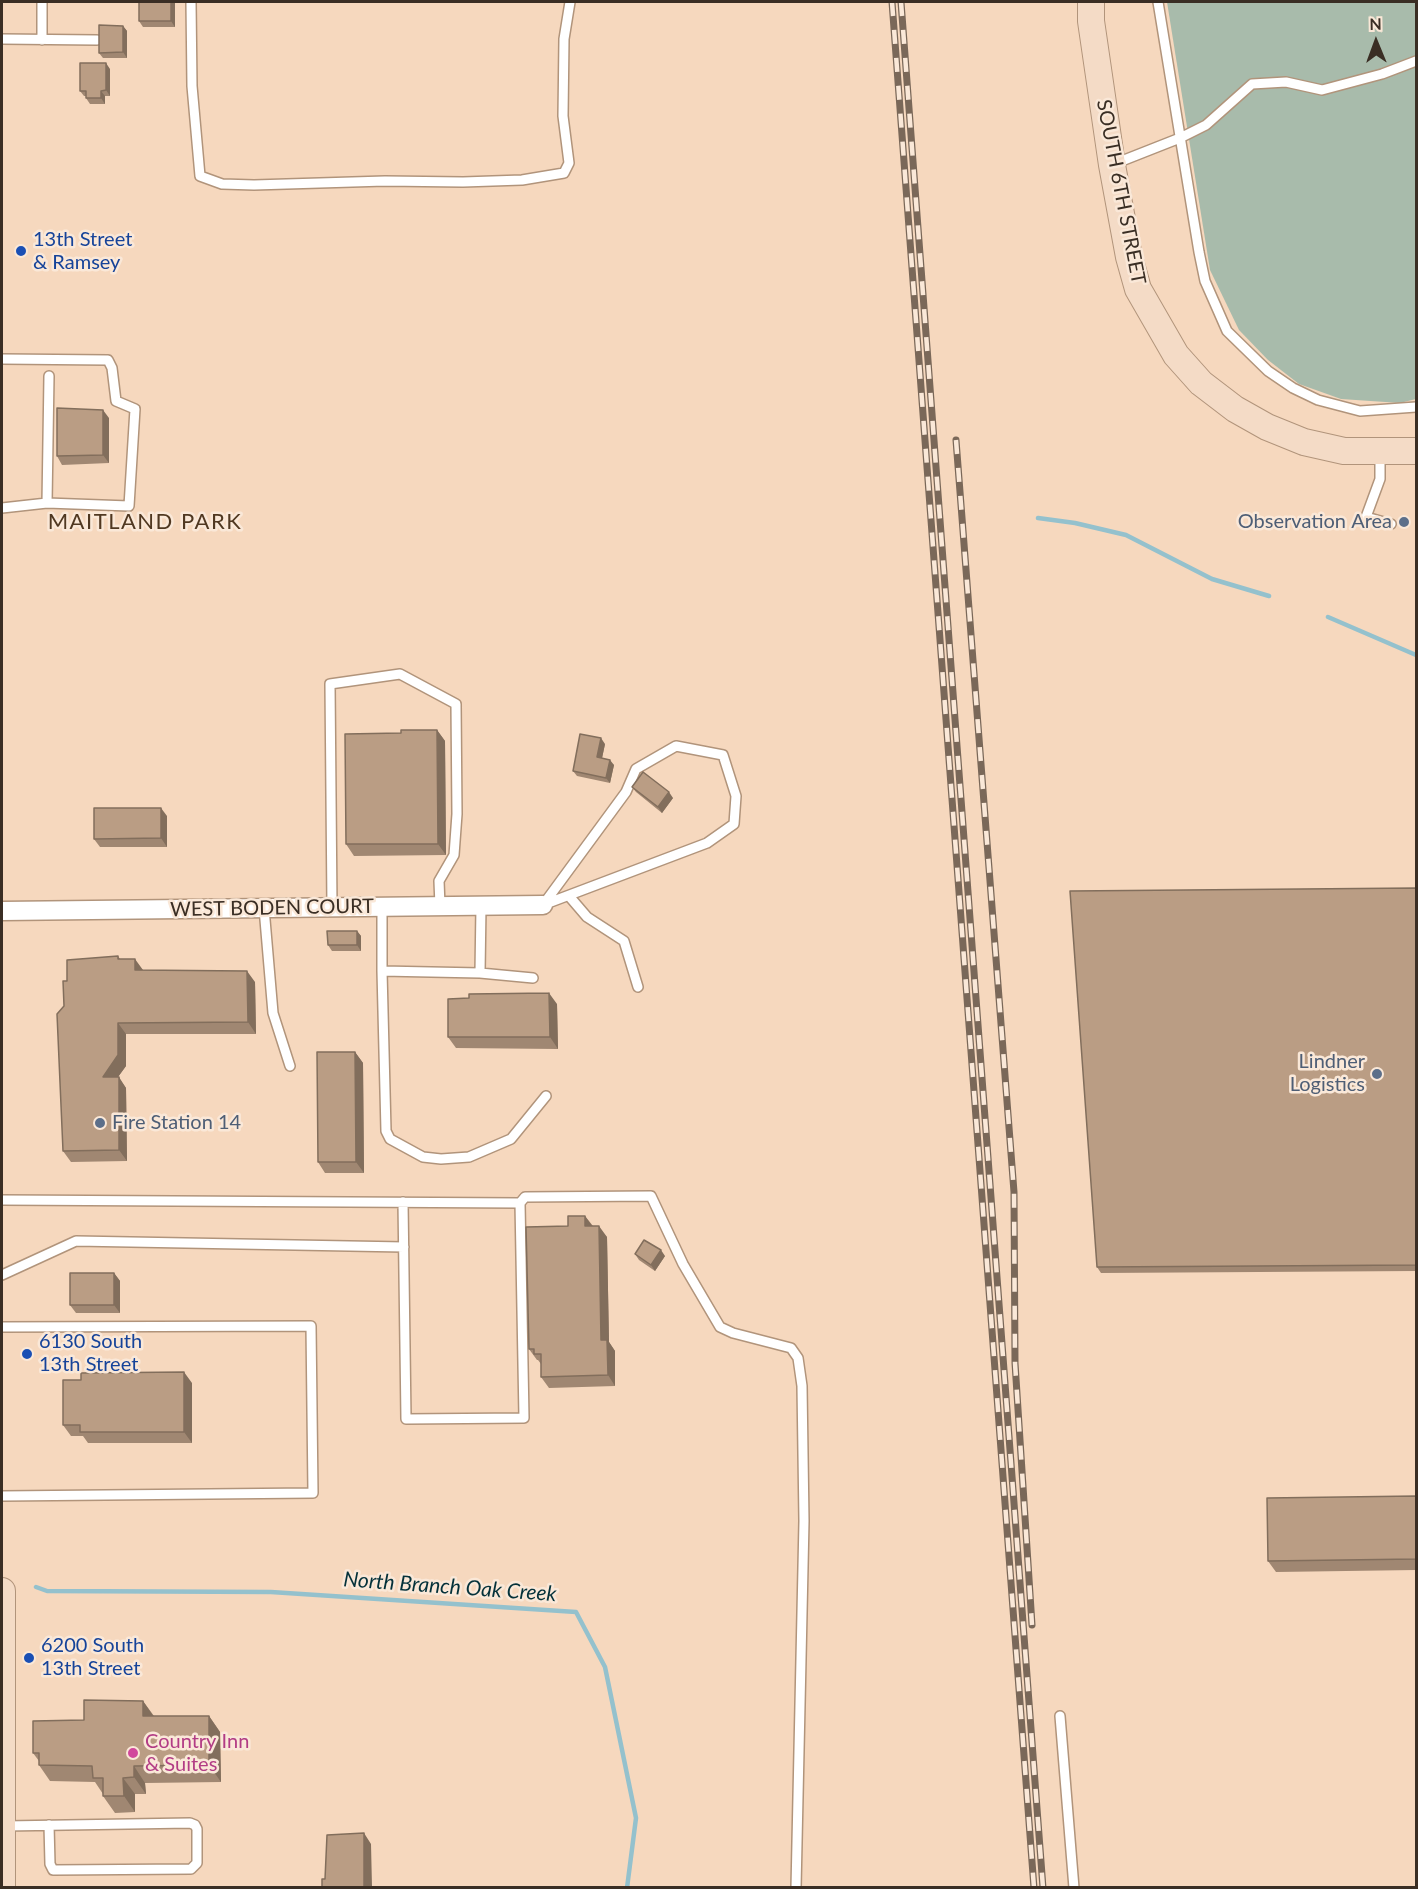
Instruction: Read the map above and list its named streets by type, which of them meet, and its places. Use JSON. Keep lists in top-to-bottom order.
{
  "streets": {
    "street": ["SOUTH 6TH STREET", "WEST BODEN COURT"]
  },
  "districts": ["MAITLAND PARK"],
  "water": ["North Branch Oak Creek"],
  "places": [
    "13th Street & Ramsey",
    "Observation Area",
    "Lindner Logistics",
    "Fire Station 14",
    "6130 South 13th Street",
    "6200 South 13th Street",
    "Country Inn & Suites"
  ],
  "north": "top"
}
